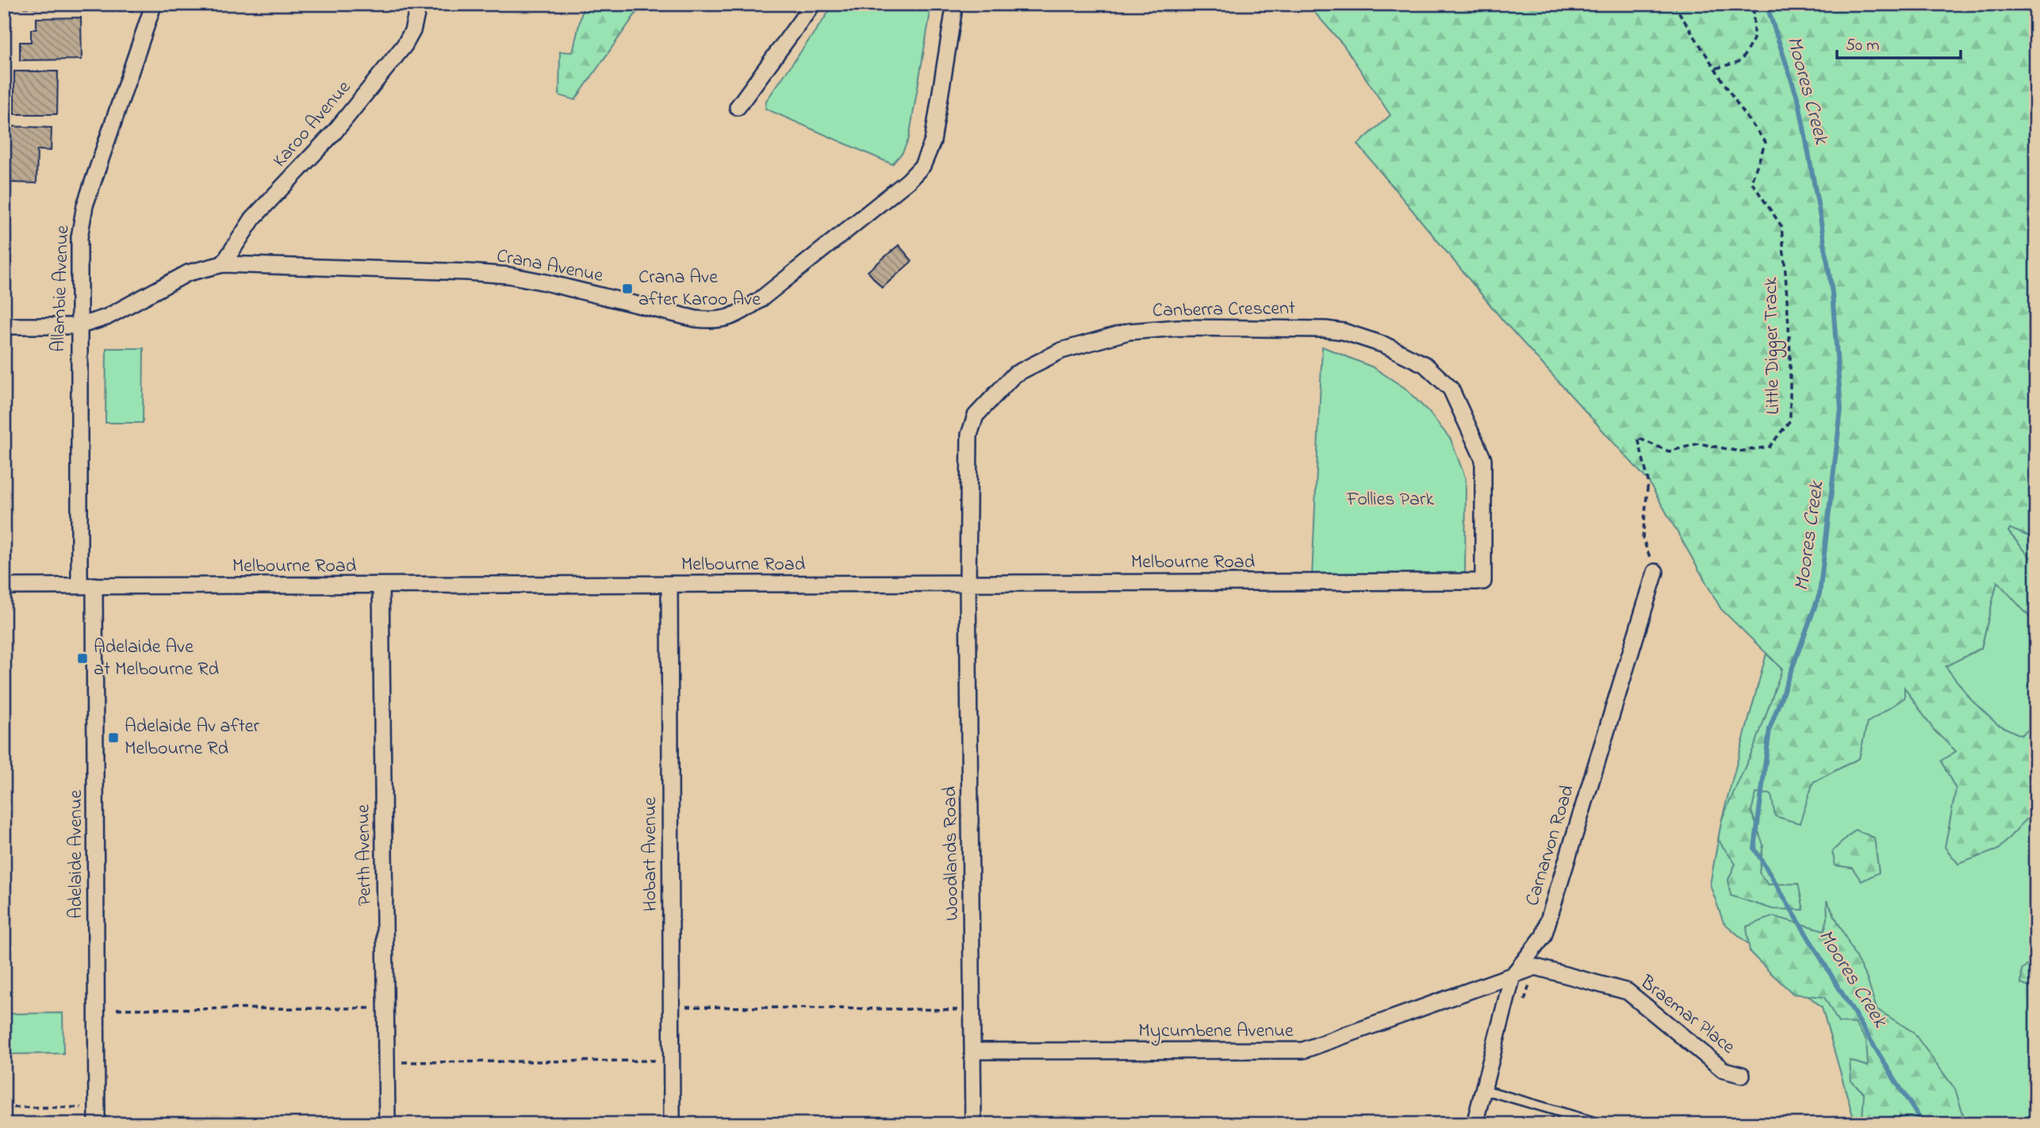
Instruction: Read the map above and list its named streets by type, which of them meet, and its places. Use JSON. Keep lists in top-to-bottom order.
{
  "streets": {
    "street": [
      "Karoo Avenue",
      "Crana Avenue",
      "Allambie Avenue",
      "Canberra Crescent",
      "Melbourne Road",
      "Carnarvon Road",
      "Woodlands Road",
      "Adelaide Avenue",
      "Hobart Avenue",
      "Perth Avenue",
      "Braemar Place",
      "Mycumbene Avenue"
    ],
    "path": ["Little Digger Track"]
  },
  "crossings": [
    ["Karoo Avenue", "Crana Avenue"],
    ["Crana Avenue", "Allambie Avenue"],
    ["Allambie Avenue", "Melbourne Road"],
    ["Allambie Avenue", "Adelaide Avenue"],
    ["Canberra Crescent", "Melbourne Road"],
    ["Canberra Crescent", "Woodlands Road"],
    ["Little Digger Track", "Carnarvon Road"],
    ["Melbourne Road", "Woodlands Road"],
    ["Melbourne Road", "Adelaide Avenue"],
    ["Melbourne Road", "Hobart Avenue"],
    ["Melbourne Road", "Perth Avenue"],
    ["Carnarvon Road", "Braemar Place"],
    ["Carnarvon Road", "Mycumbene Avenue"],
    ["Woodlands Road", "Mycumbene Avenue"],
    ["Braemar Place", "Mycumbene Avenue"]
  ],
  "water": ["Moores Creek"],
  "parks": ["Follies Park"],
  "places": {
    "transit": ["Crana Ave after Karoo Ave", "Adelaide Ave at Melbourne Rd", "Adelaide Av after Melbourne Rd"]
  },
  "scale_bar": "50 m"
}
